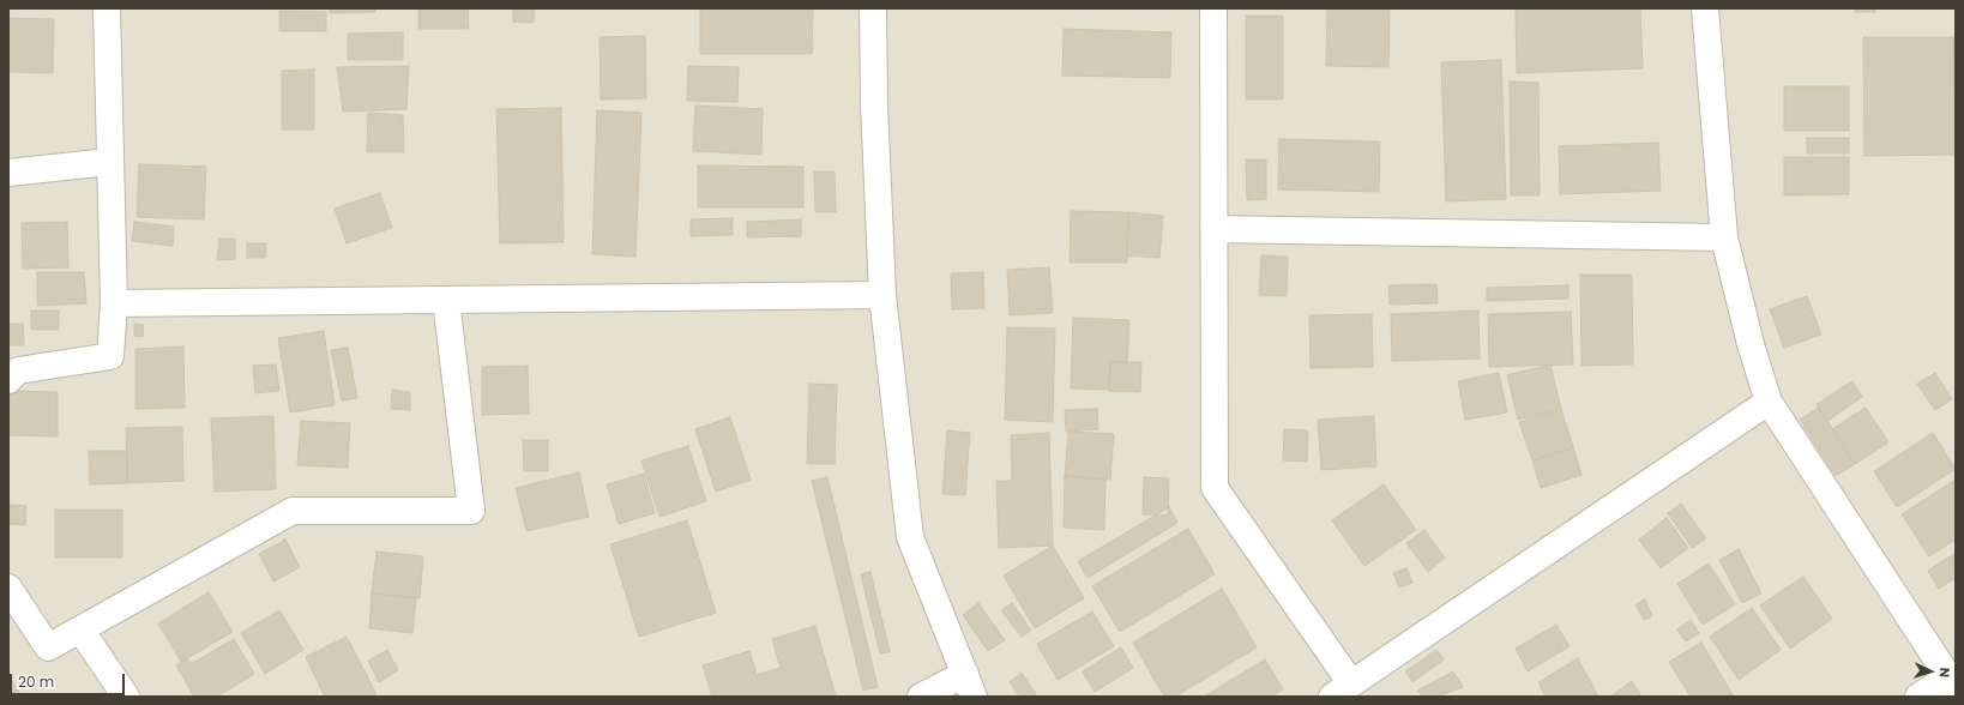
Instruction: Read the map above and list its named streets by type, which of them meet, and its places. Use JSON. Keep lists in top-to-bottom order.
{
  "scale_bar": "20 m",
  "north": "right"
}
